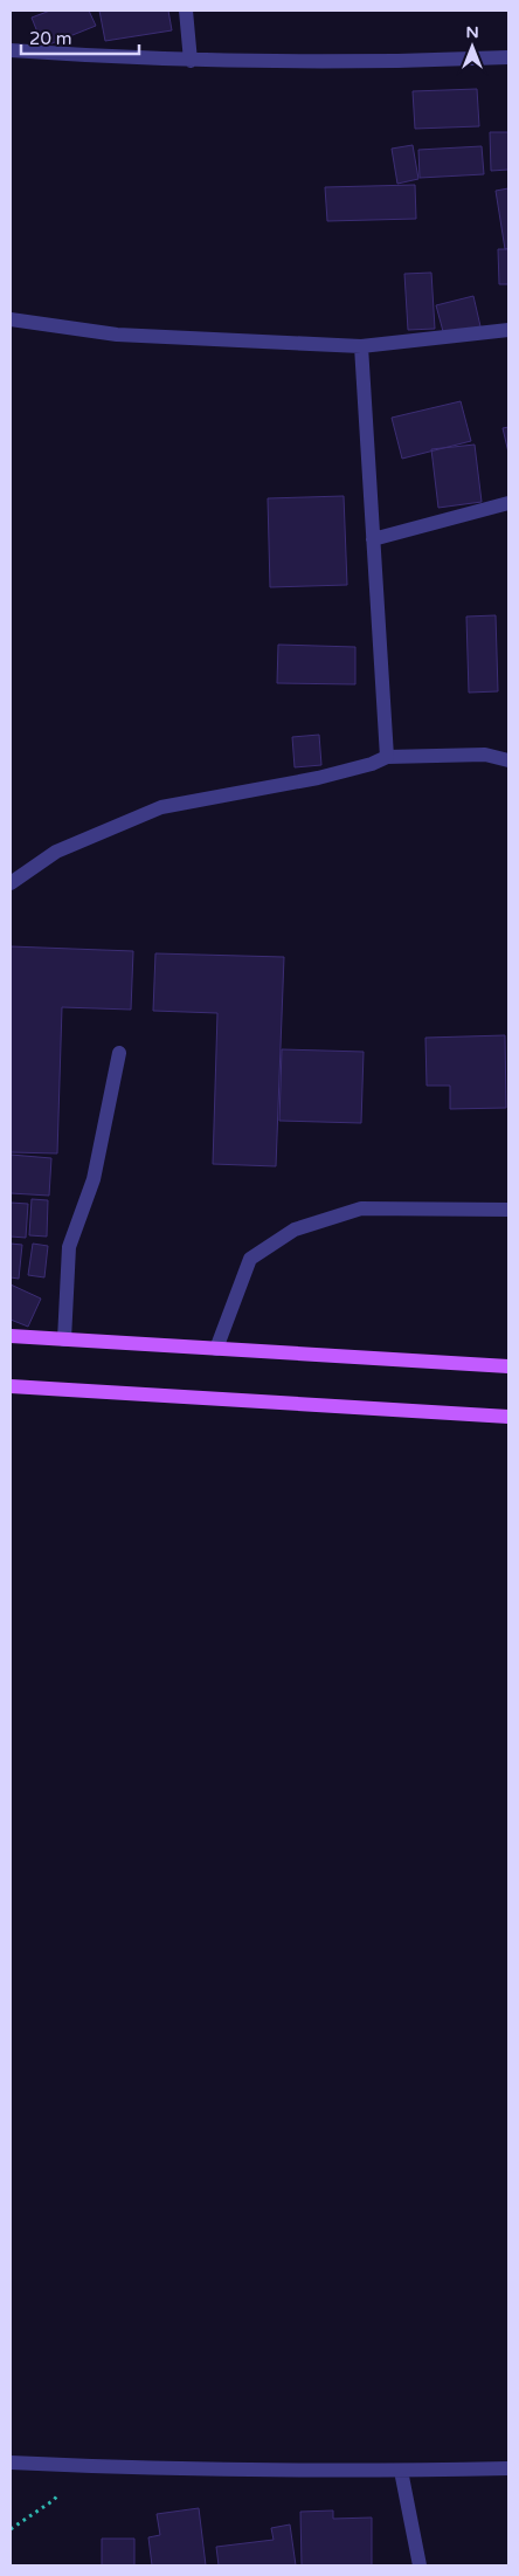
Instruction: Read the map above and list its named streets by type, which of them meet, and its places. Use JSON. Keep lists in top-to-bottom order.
{
  "scale_bar": "20 m",
  "north": "top"
}
